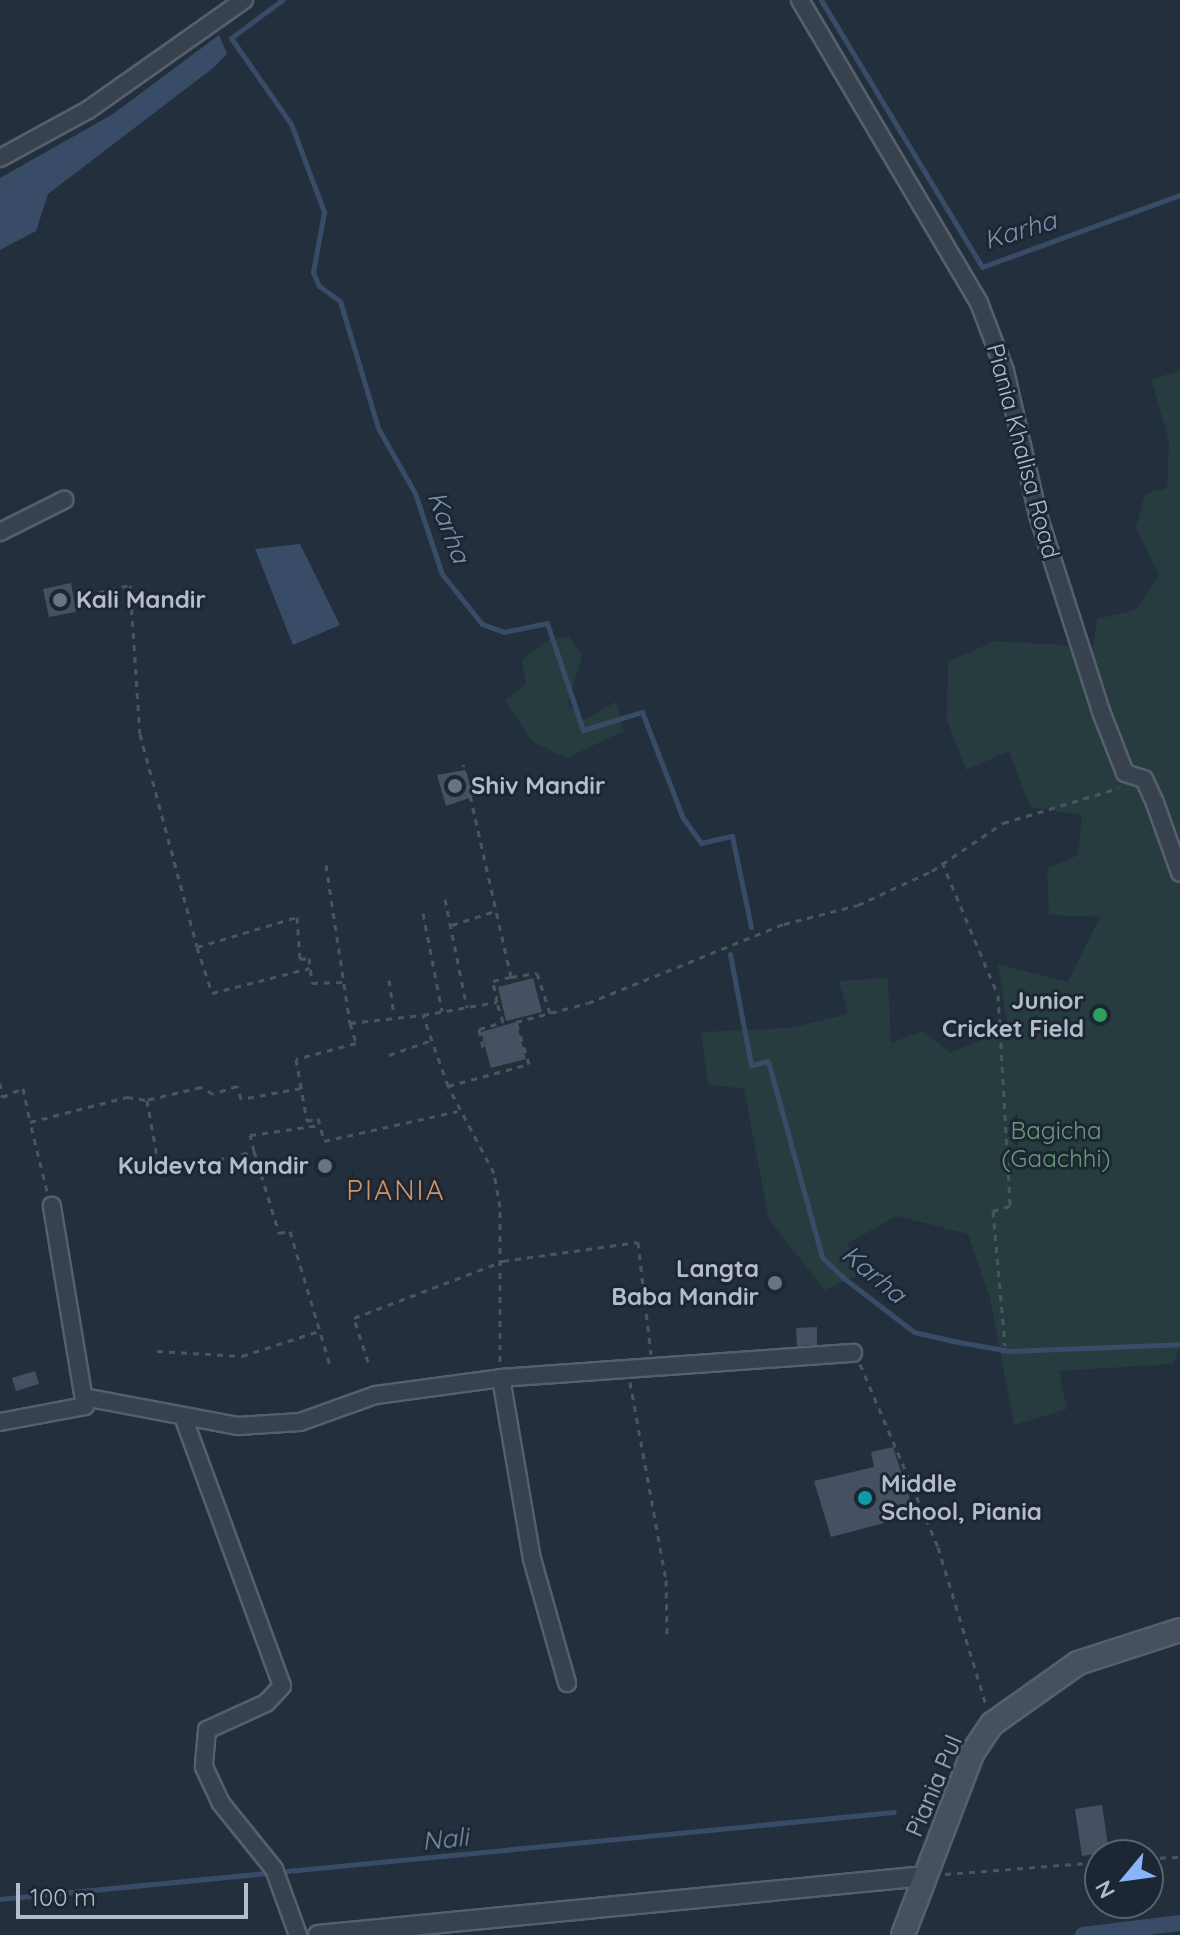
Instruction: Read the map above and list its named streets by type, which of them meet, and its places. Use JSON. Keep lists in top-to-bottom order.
{
  "streets": {
    "main road": ["Piania Pul"],
    "street": ["Piania Khalisa Road"]
  },
  "districts": ["PIANIA"],
  "water": ["Karha", "Nali"],
  "parks": ["Bagicha (Gaachhi)"],
  "places": [
    "Kali Mandir",
    "Shiv Mandir",
    "Junior Cricket Field",
    "Kuldevta Mandir",
    "Langta Baba Mandir",
    "Middle School, Piania"
  ],
  "scale_bar": "100 m",
  "north": "bottom left"
}
